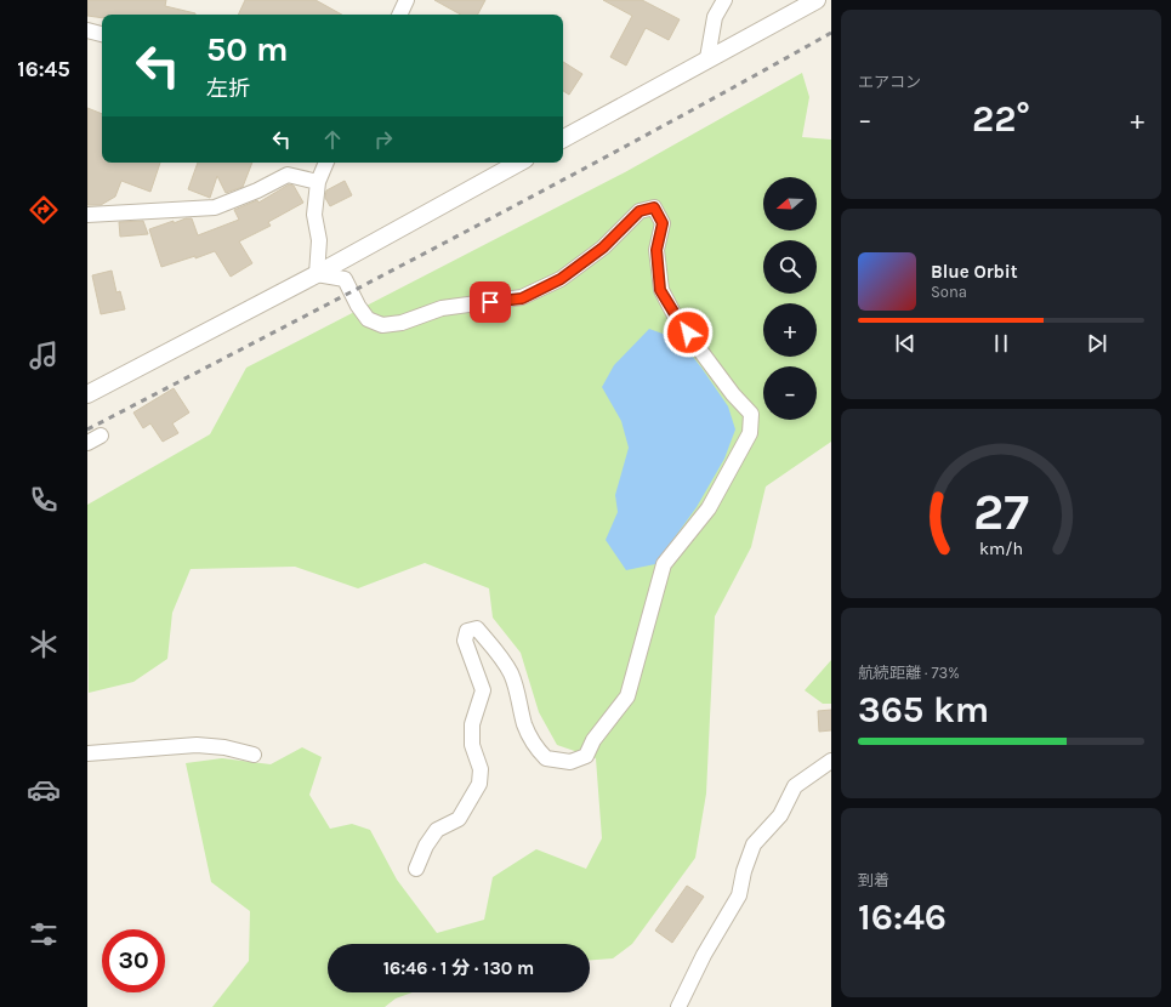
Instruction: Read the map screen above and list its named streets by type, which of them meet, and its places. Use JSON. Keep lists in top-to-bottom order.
{
  "north": "left",
  "page": {
    "tabs": "16:45",
    "tile": [
      "エアコン",
      ["航続距離 · 73%", "365 km"],
      ["到着", "16:46"]
    ],
    "turn": ["50 m", "左折"],
    "heat": ["−", "22°", "+"],
    "map_buttons": ["+", "−"],
    "song": ["Blue Orbit", "Sona"],
    "limit": "30",
    "trip": "16:46 · 1 分 · 130 m",
    "gauge": ["27", "km/h"]
  }
}
